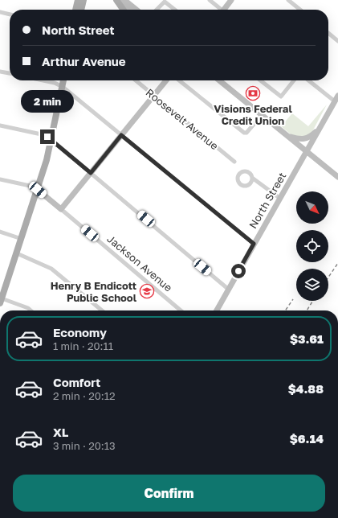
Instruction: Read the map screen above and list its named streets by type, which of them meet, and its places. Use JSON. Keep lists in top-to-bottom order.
{
  "streets": {
    "street": ["Roosevelt Avenue", "North Street", "Jackson Avenue"]
  },
  "places": {
    "bank": ["Visions Federal Credit Union"],
    "school or university": ["Henry B Endicott Public School"]
  },
  "north": "bottom right",
  "page": {
    "banner": ["North Street", "Arthur Avenue"],
    "bubble": "2 min",
    "list": [
      {
        "name": "Economy",
        "note": "1 min · 20:11",
        "value": "$3.61"
      },
      {
        "name": "Comfort",
        "note": "2 min · 20:12",
        "value": "$4.88"
      },
      {
        "name": "XL",
        "note": "3 min · 20:13",
        "value": "$6.14"
      }
    ],
    "buttons": "Confirm"
  }
}
